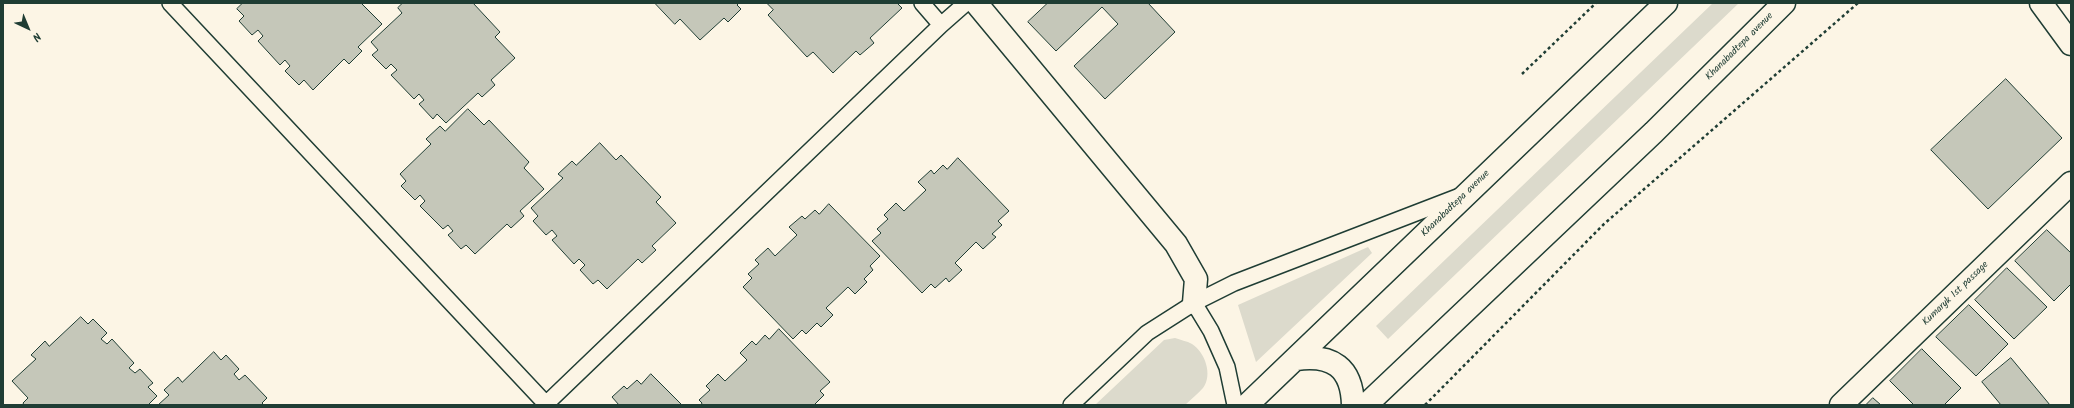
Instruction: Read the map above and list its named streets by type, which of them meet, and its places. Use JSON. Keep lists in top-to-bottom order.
{
  "streets": {
    "main road": ["Khanabadtepa avenue", "Kumaryk 1st passage"]
  },
  "north": "bottom right"
}
